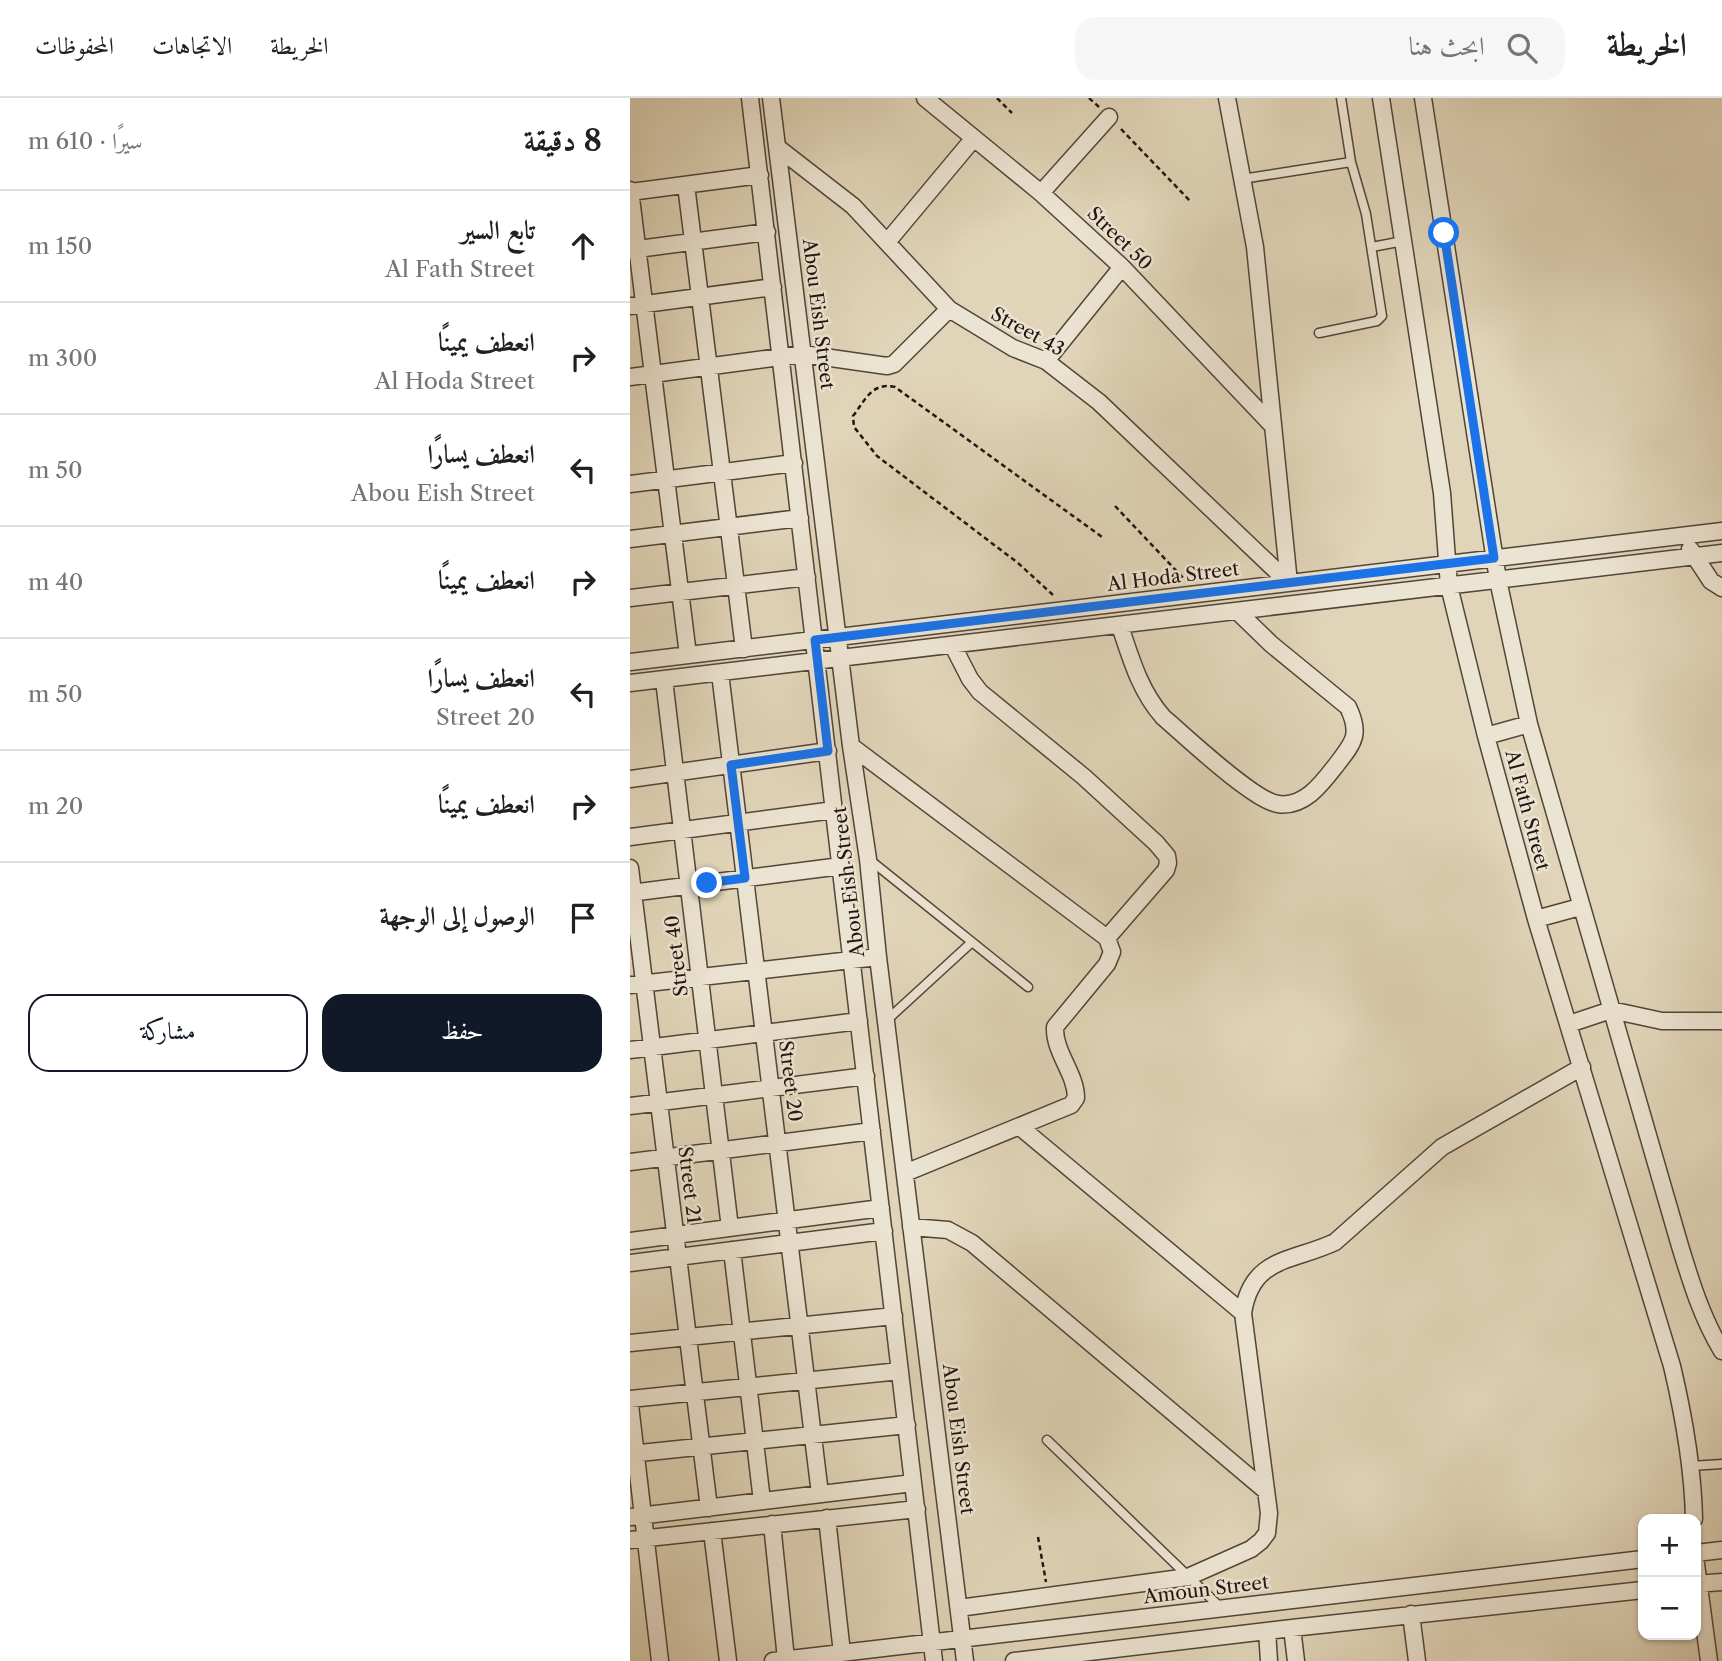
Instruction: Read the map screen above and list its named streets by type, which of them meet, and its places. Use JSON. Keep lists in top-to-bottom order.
{
  "streets": {
    "street": [
      "Street 50",
      "Abou Eish Street",
      "Street 43",
      "Al Hoda Street",
      "Al Fath Street",
      "Street 40",
      "Street 20",
      "Street 21",
      "Amoun Street"
    ]
  },
  "crossings": [
    ["Abou Eish Street", "Street 43"],
    ["Abou Eish Street", "Al Hoda Street"],
    ["Abou Eish Street", "Amoun Street"],
    ["Street 43", "Al Hoda Street"],
    ["Al Hoda Street", "Al Fath Street"]
  ],
  "page": {
    "header": "الخريطة",
    "search": "ابحث هنا",
    "nav": ["الخريطة", "الاتجاهات", "المحفوظات"],
    "heading": ["8 دقيقة", "سيرًا · 610 m"],
    "list": [
      ["تابع السير", "Al Fath Street", "150 m"],
      ["انعطف يمينًا", "Al Hoda Street", "300 m"],
      ["انعطف يسارًا", "Abou Eish Street", "50 m"],
      ["انعطف يمينًا", "40 m"],
      ["انعطف يسارًا", "Street 20", "50 m"],
      ["انعطف يمينًا", "20 m"],
      "الوصول إلى الوجهة"
    ],
    "buttons": ["حفظ", "مشاركة"],
    "map_buttons": ["+", "−"]
  }
}
